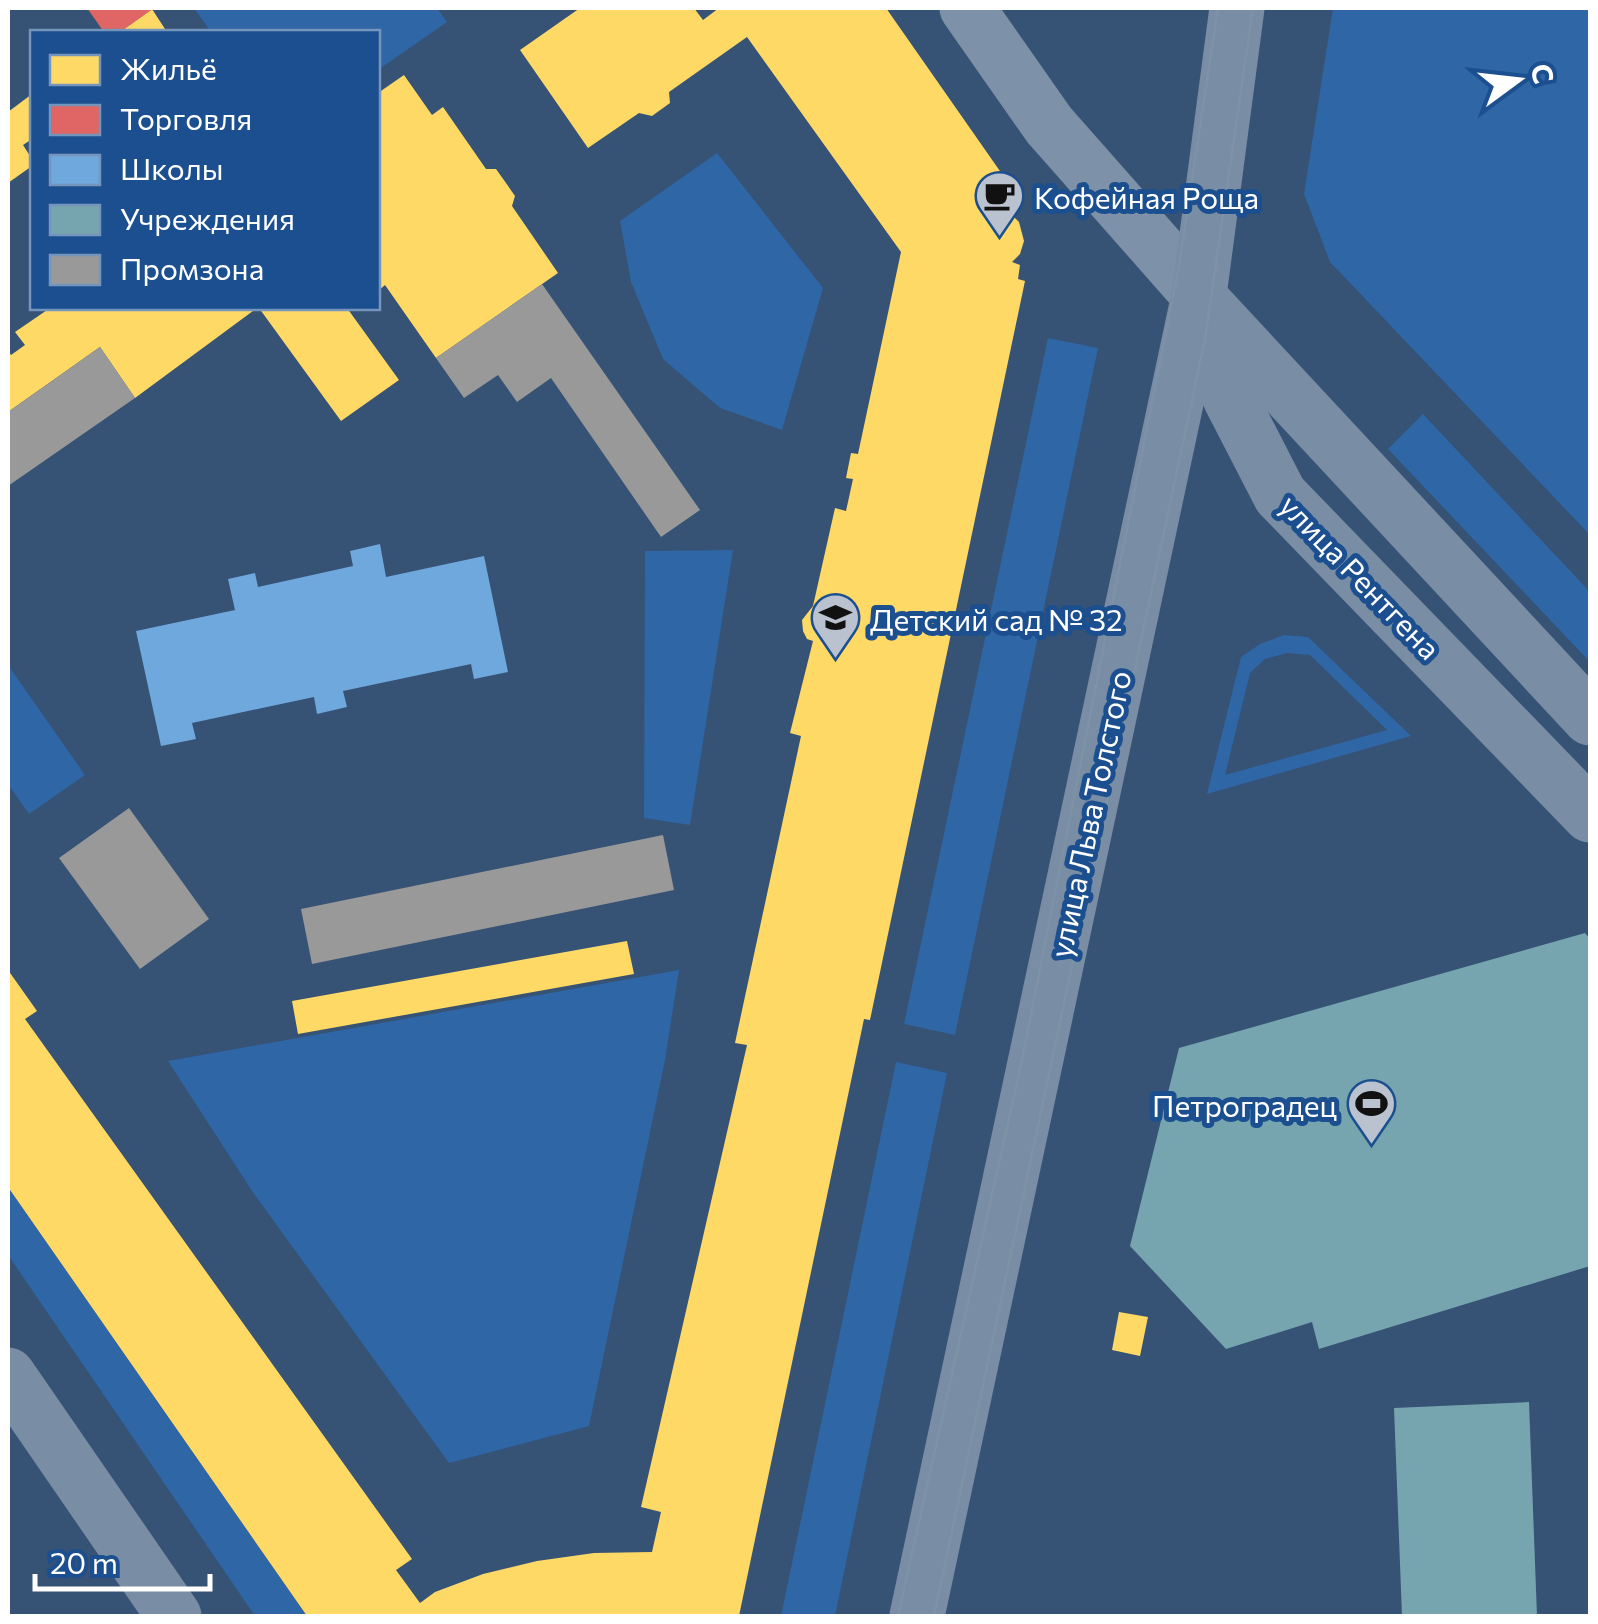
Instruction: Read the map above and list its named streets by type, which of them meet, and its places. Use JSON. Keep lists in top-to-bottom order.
{
  "streets": {
    "street": ["улица Рентгена", "улица Льва Толстого"]
  },
  "crossings": [
    ["улица Рентгена", "улица Льва Толстого"]
  ],
  "places": {
    "cafe": ["Кофейная Роща"],
    "school or university": ["Детский сад № 32"],
    "sports": ["Петроградец"]
  },
  "legend": [
    "Жильё",
    "Торговля",
    "Школы",
    "Учреждения",
    "Промзона"
  ],
  "scale_bar": "20 m",
  "north": "right"
}
